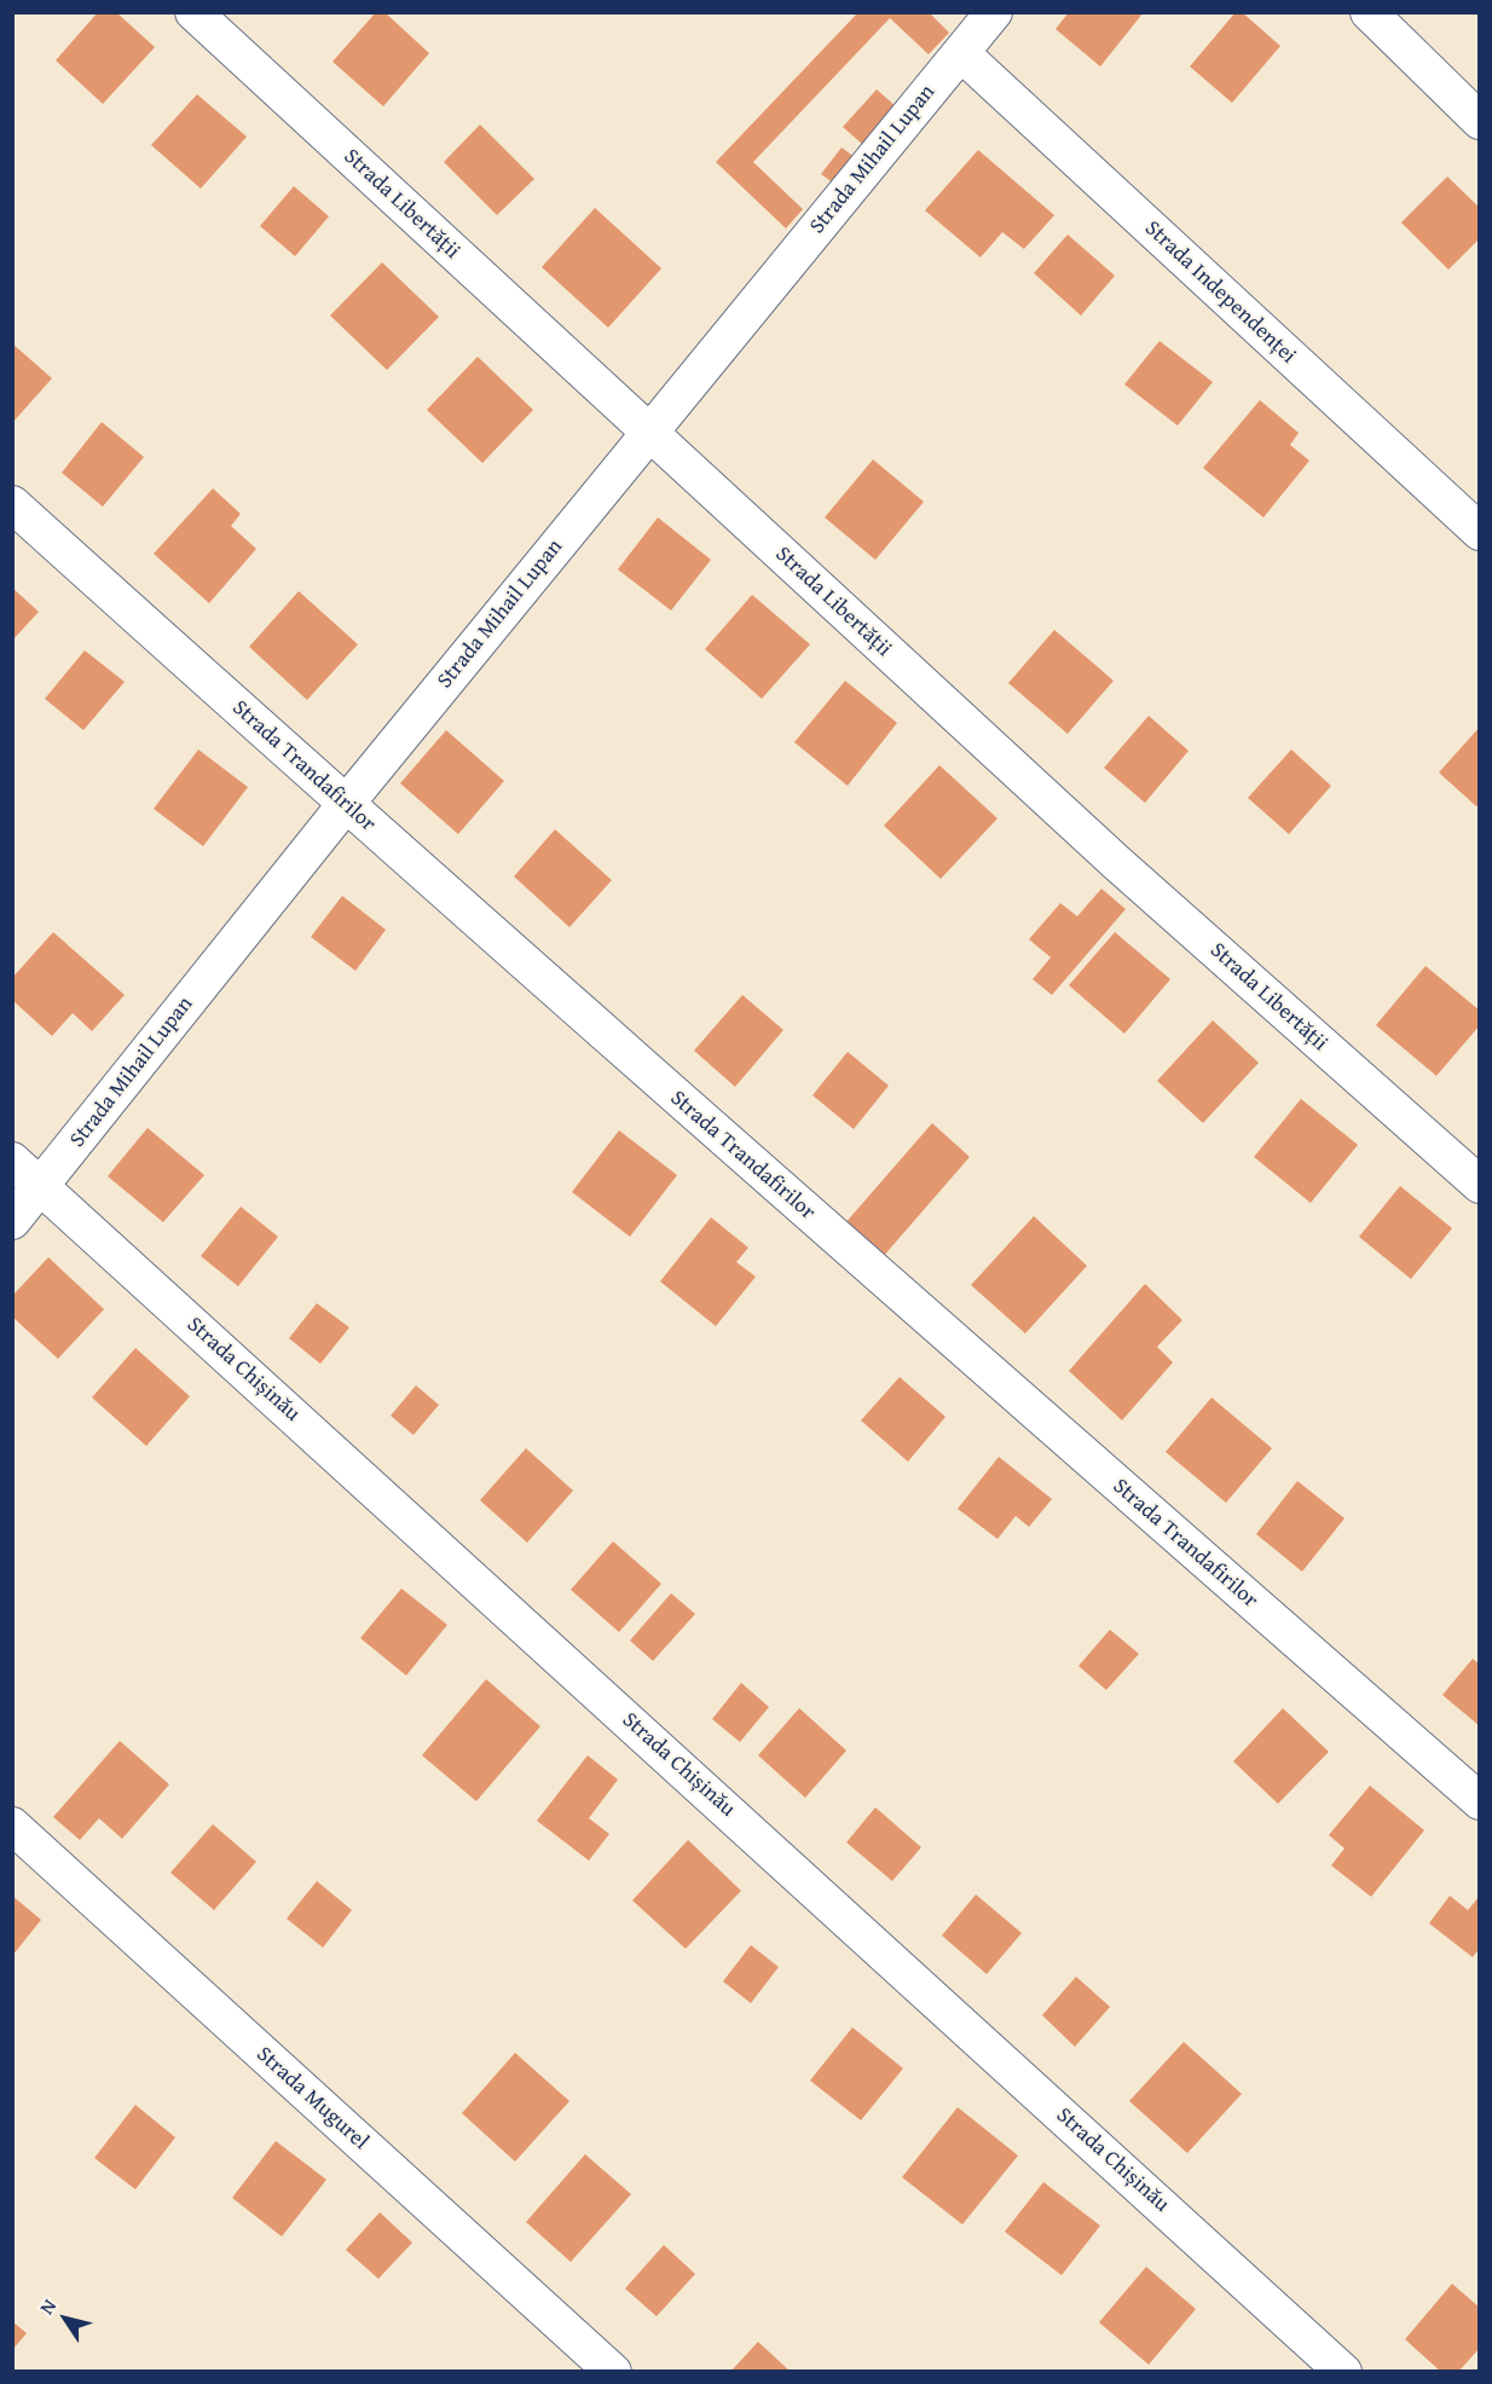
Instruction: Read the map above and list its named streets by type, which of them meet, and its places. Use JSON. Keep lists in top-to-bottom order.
{
  "streets": {
    "street": [
      "Strada Mihail Lupan",
      "Strada Libertății",
      "Strada Independenței",
      "Strada Trandafirilor",
      "Strada Chișinău",
      "Strada Mugurel"
    ]
  },
  "crossings": [
    ["Strada Mihail Lupan", "Strada Libertății"],
    ["Strada Mihail Lupan", "Strada Independenței"],
    ["Strada Mihail Lupan", "Strada Trandafirilor"],
    ["Strada Mihail Lupan", "Strada Chișinău"]
  ],
  "north": "top left"
}
